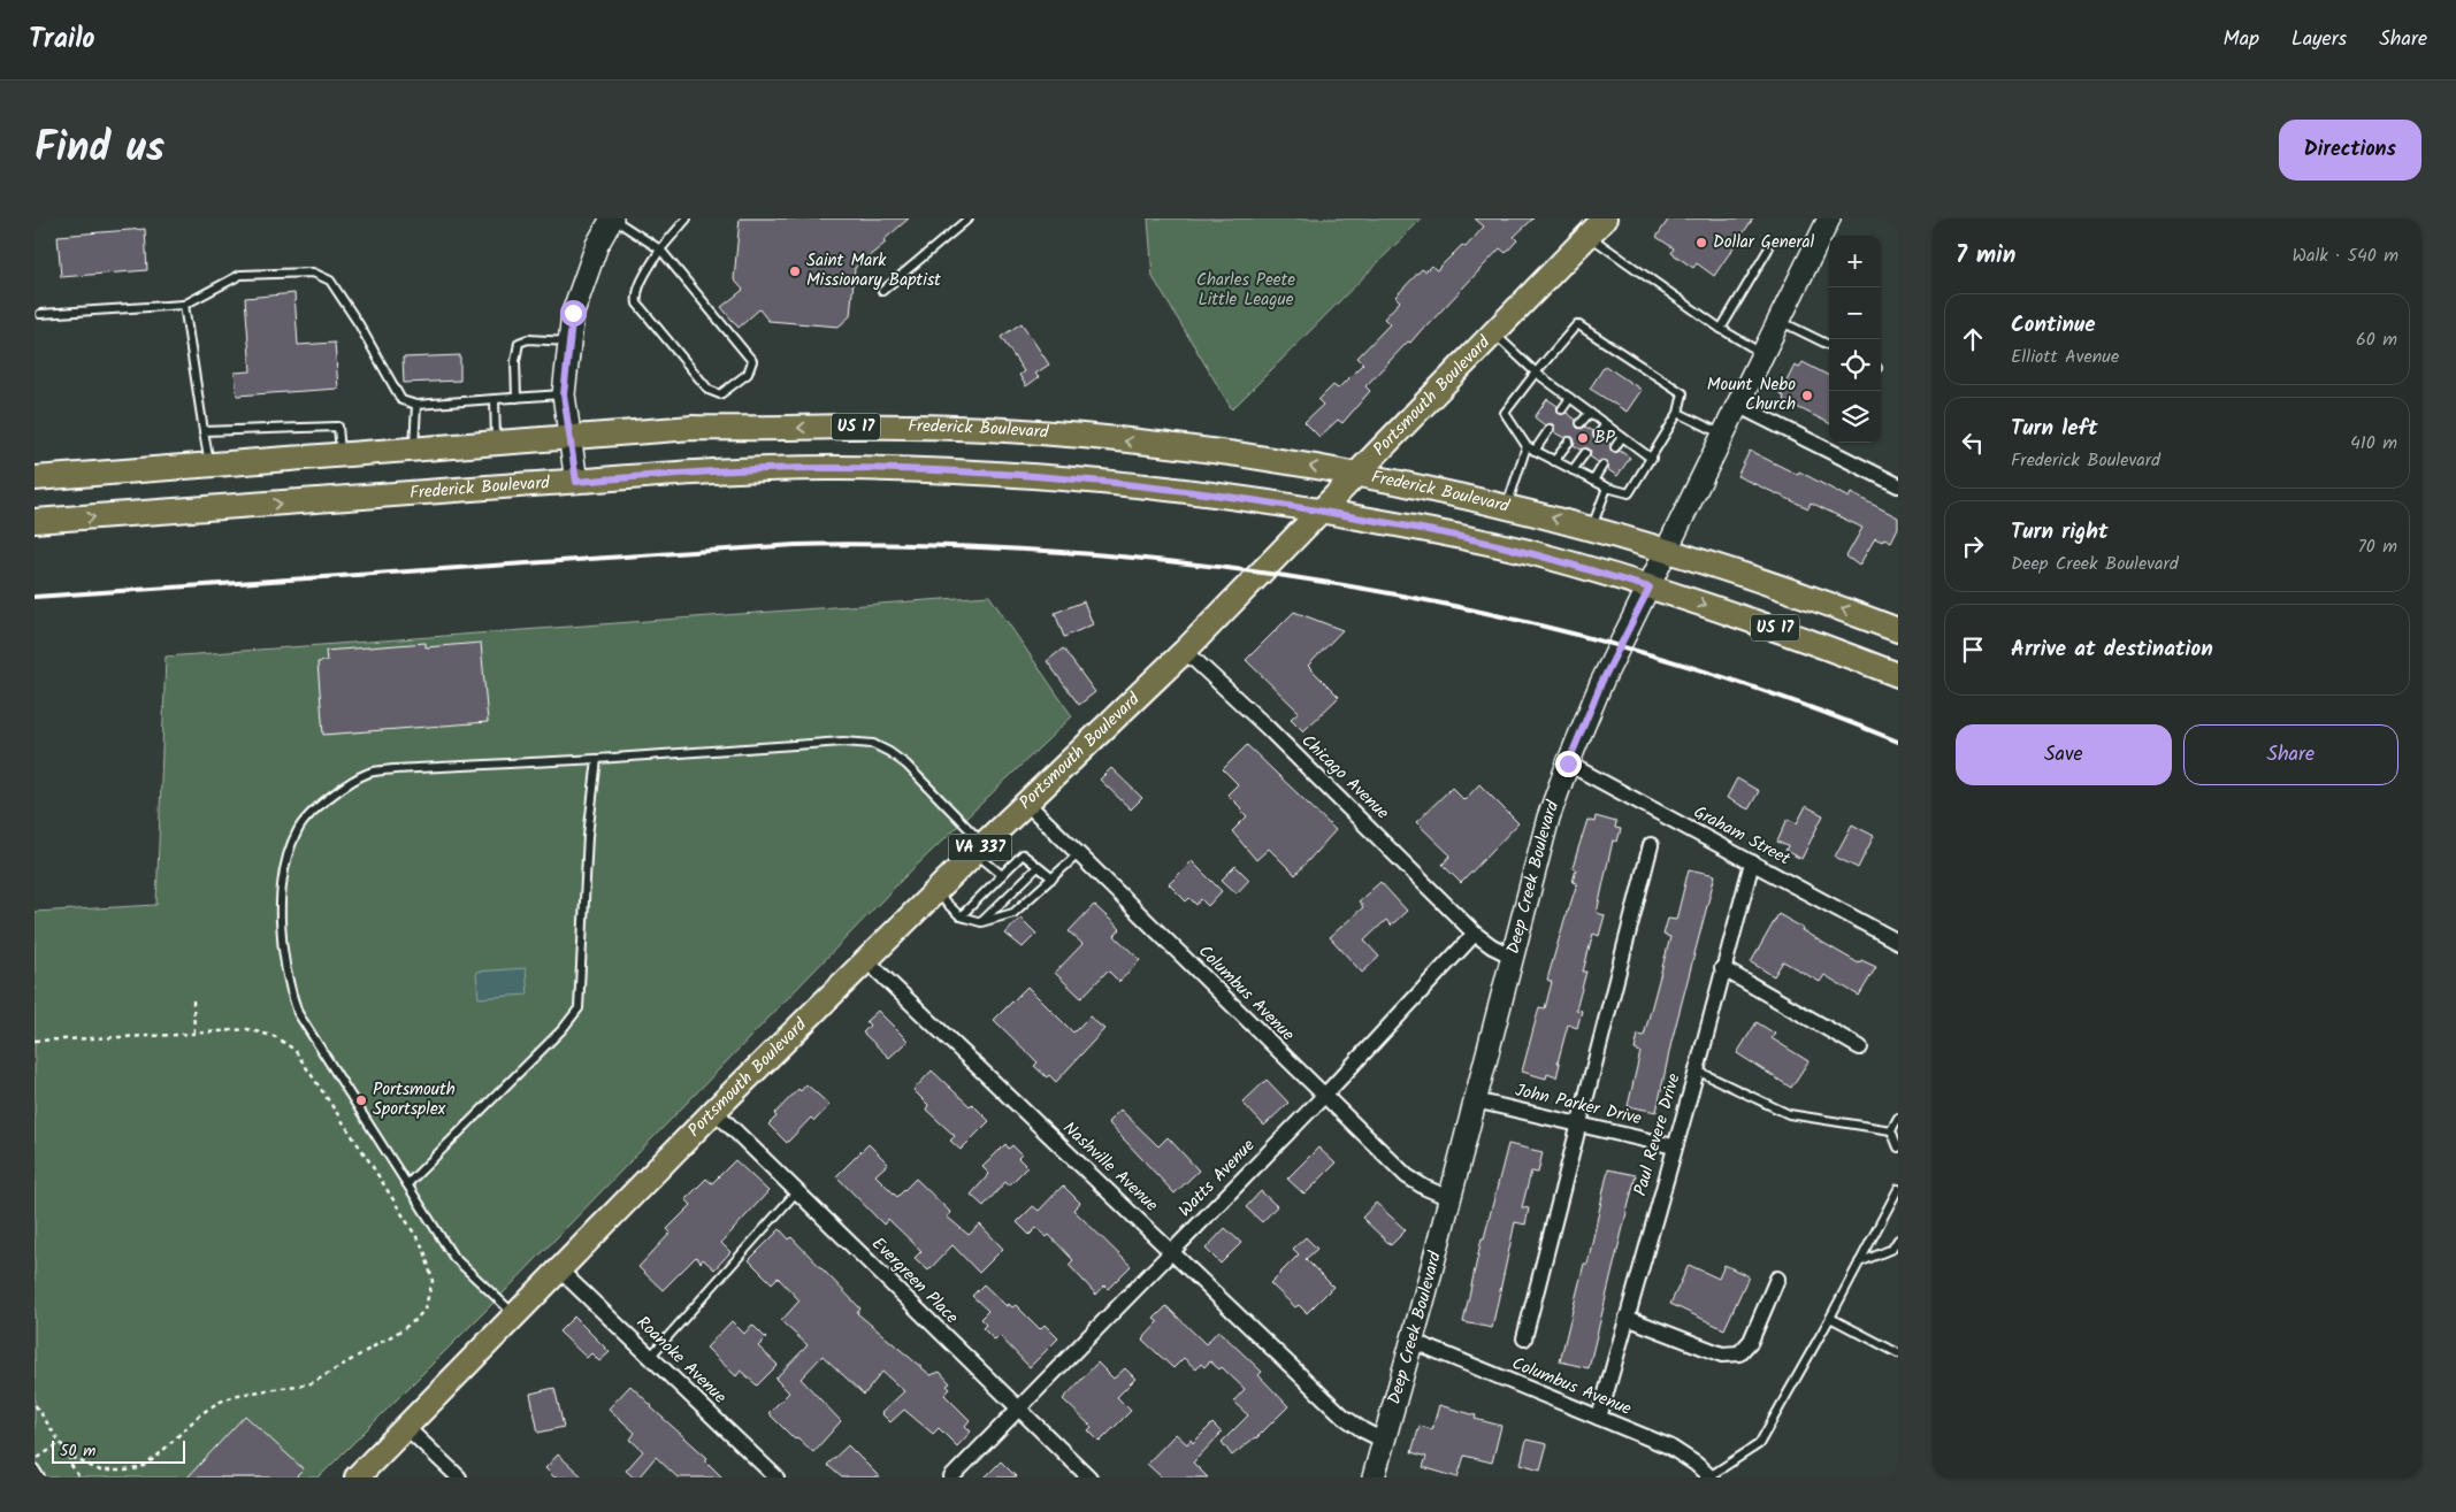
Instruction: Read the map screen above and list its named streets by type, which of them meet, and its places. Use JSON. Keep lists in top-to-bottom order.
{
  "streets": {
    "main road": [
      "Portsmouth Boulevard",
      "US 17",
      "Frederick Boulevard",
      "VA 337"
    ],
    "street": [
      "Chicago Avenue",
      "Graham Street",
      "Deep Creek Boulevard",
      "Columbus Avenue",
      "John Parker Drive",
      "Paul Revere Drive",
      "Nashville Avenue",
      "Watts Avenue",
      "Evergreen Place",
      "Roanoke Avenue"
    ]
  },
  "crossings": [
    ["Portsmouth Boulevard", "Frederick Boulevard"],
    ["Portsmouth Boulevard", "Chicago Avenue"],
    ["Portsmouth Boulevard", "Columbus Avenue"],
    ["Portsmouth Boulevard", "Nashville Avenue"],
    ["Portsmouth Boulevard", "Evergreen Place"],
    ["Portsmouth Boulevard", "Roanoke Avenue"],
    ["Frederick Boulevard", "Deep Creek Boulevard"],
    ["Chicago Avenue", "Watts Avenue"],
    ["Graham Street", "Deep Creek Boulevard"],
    ["Graham Street", "Paul Revere Drive"],
    ["Deep Creek Boulevard", "Columbus Avenue"],
    ["Deep Creek Boulevard", "John Parker Drive"],
    ["Deep Creek Boulevard", "Nashville Avenue"],
    ["Columbus Avenue", "Paul Revere Drive"],
    ["Columbus Avenue", "Watts Avenue"],
    ["John Parker Drive", "Paul Revere Drive"],
    ["Nashville Avenue", "Watts Avenue"],
    ["Watts Avenue", "Evergreen Place"]
  ],
  "parks": ["Charles Peete Little League"],
  "places": [
    "Dollar General",
    "Saint Mark Missionary Baptist",
    "Mount Nebo Church",
    "BP",
    "Portsmouth Sportsplex"
  ],
  "scale_bar": "50 m",
  "page": {
    "header": "Trailo",
    "nav": ["Map", "Layers", "Share"],
    "title": "Find us",
    "buttons": [
      "Directions",
      ["Save", "Share"]
    ],
    "heading": ["7 min", "Walk · 540 m"],
    "map_buttons": ["+", "−"],
    "list": [
      ["Continue", "Elliott Avenue", "60 m"],
      ["Turn left", "Frederick Boulevard", "410 m"],
      ["Turn right", "Deep Creek Boulevard", "70 m"],
      "Arrive at destination"
    ],
    "scale": "50 m"
  }
}
